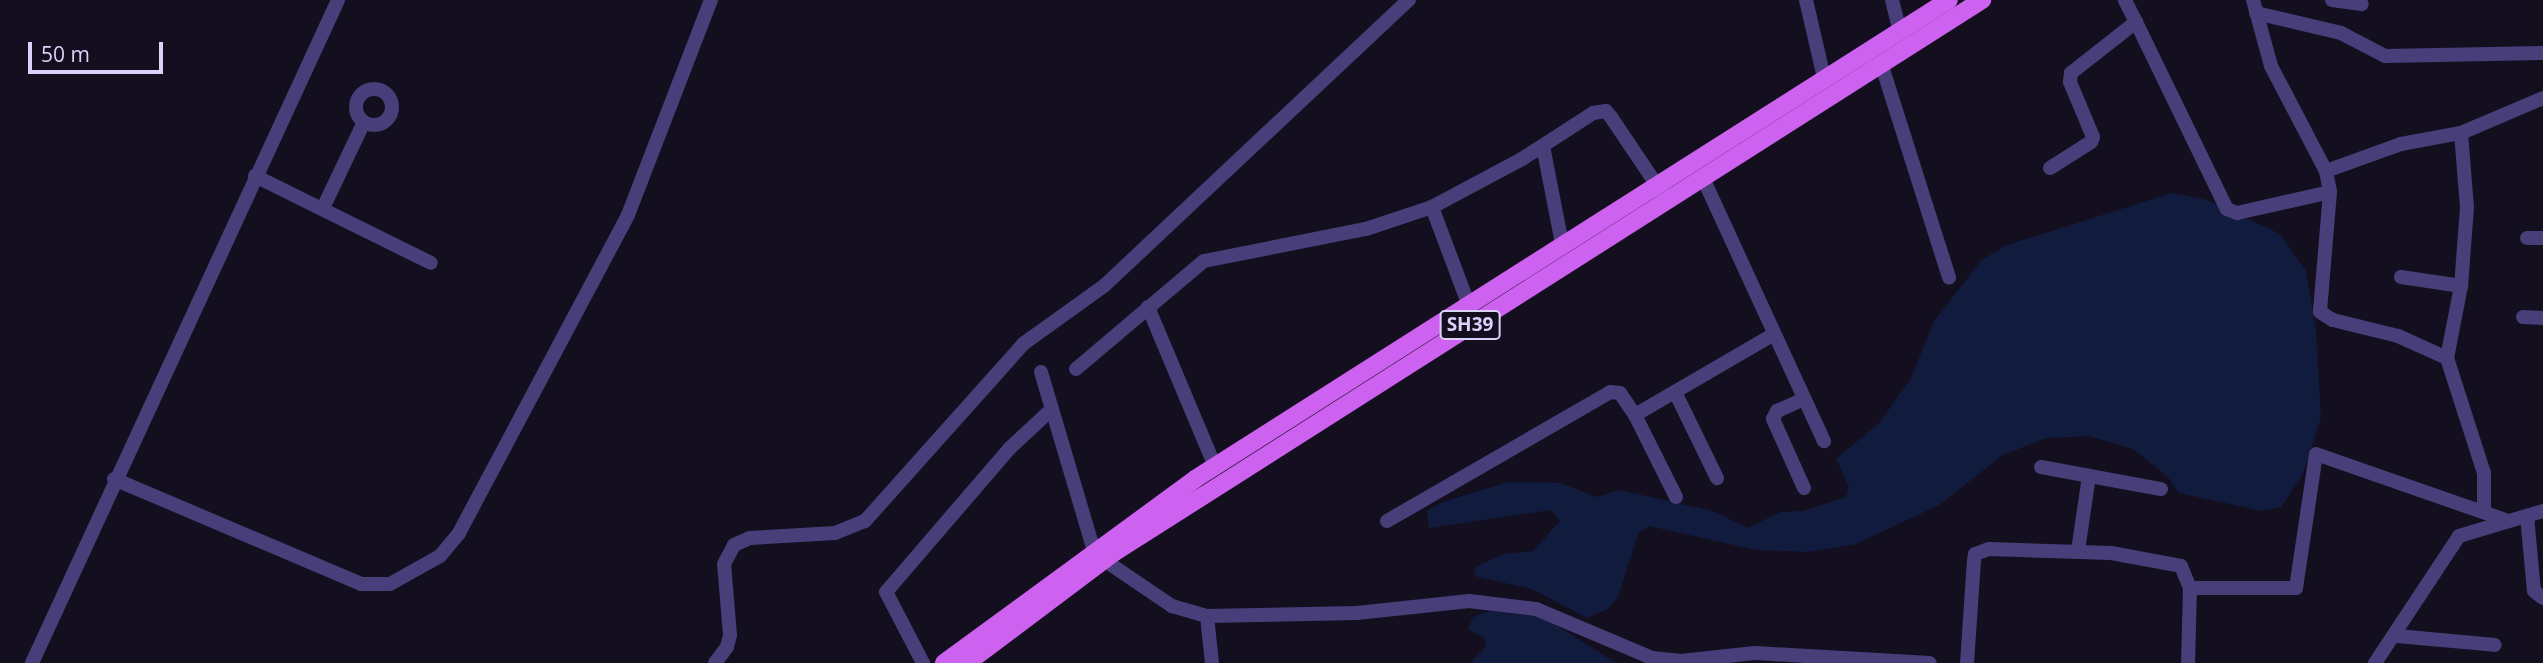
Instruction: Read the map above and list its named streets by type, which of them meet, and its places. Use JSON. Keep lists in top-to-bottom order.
{
  "streets": {
    "main road": ["SH39"]
  },
  "scale_bar": "50 m"
}
